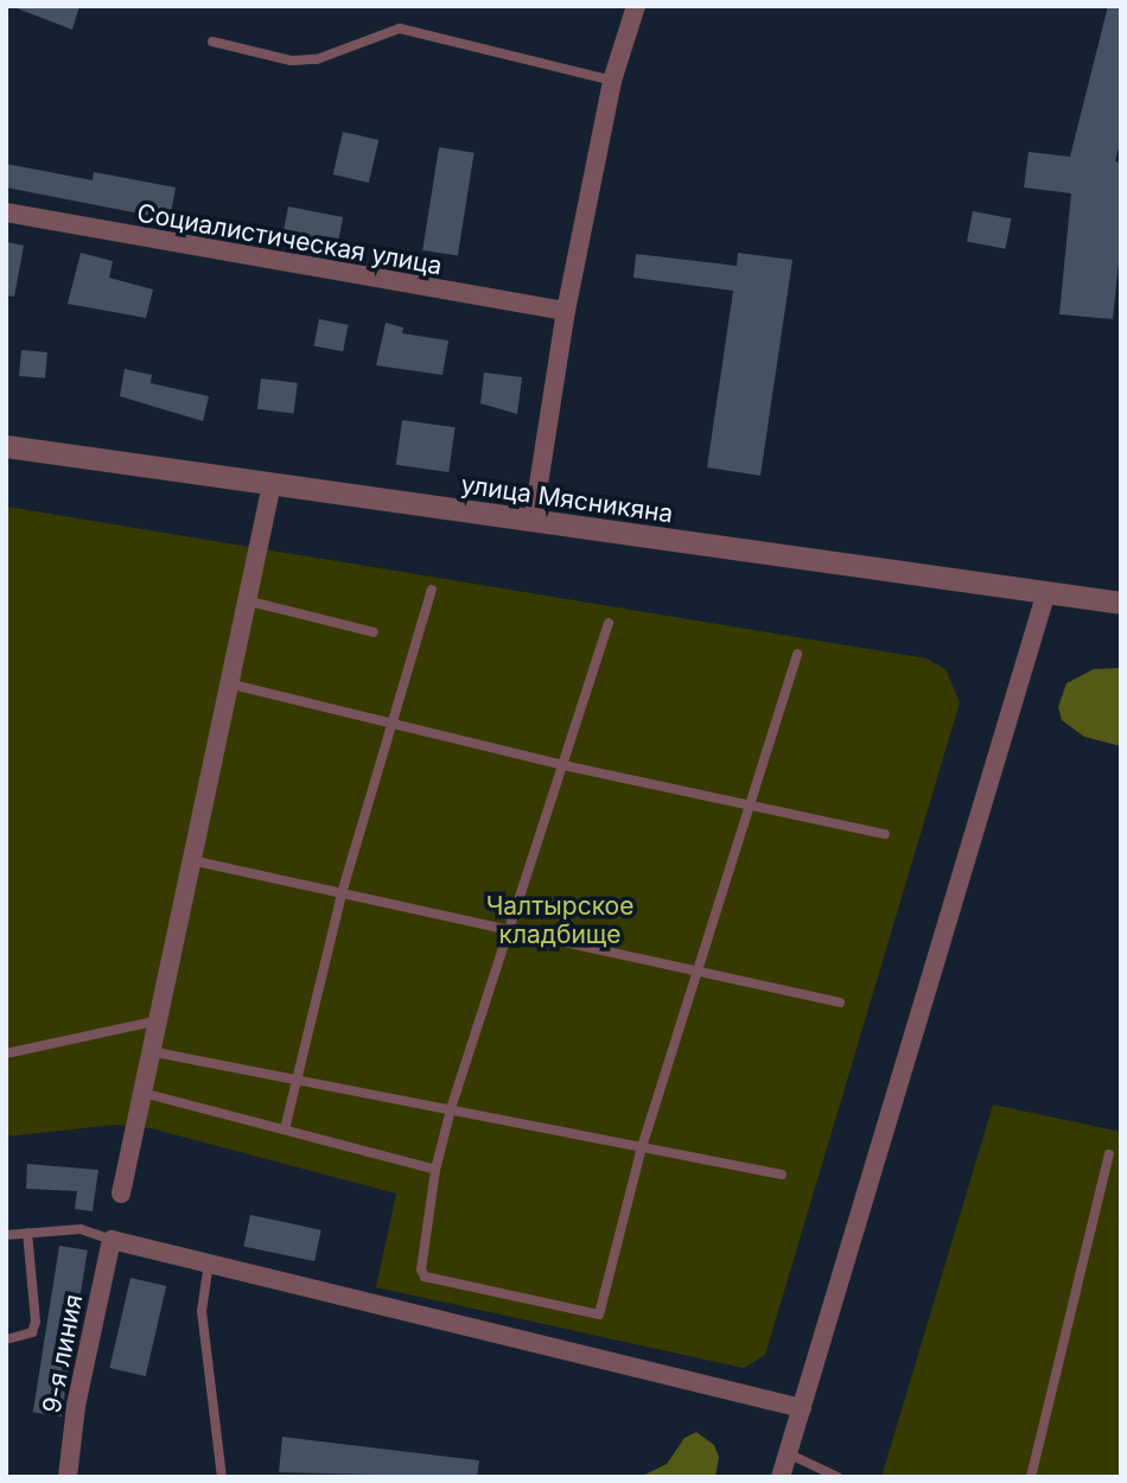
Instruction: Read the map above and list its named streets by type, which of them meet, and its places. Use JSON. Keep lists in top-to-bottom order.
{
  "streets": {
    "street": ["Социалистическая улица", "улица Мясникяна", "9-я линия"]
  },
  "parks": ["Чалтырское кладбище"]
}
